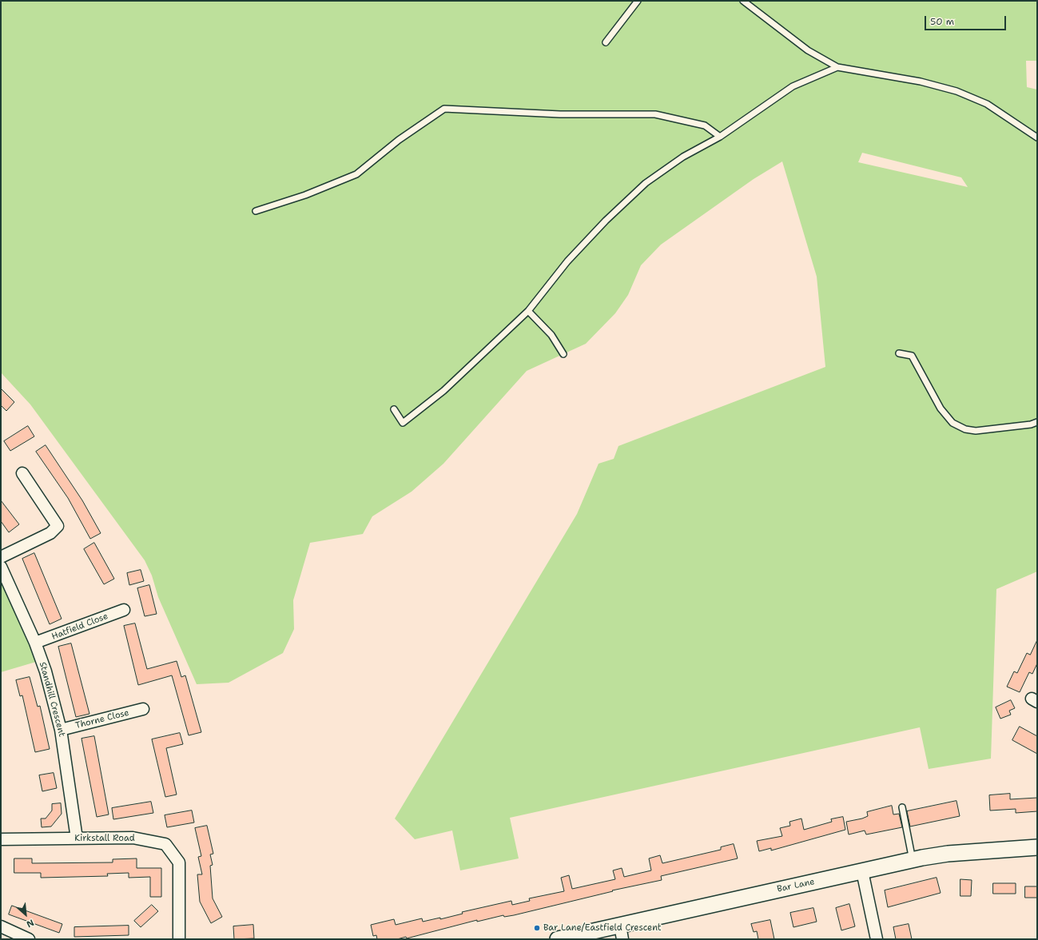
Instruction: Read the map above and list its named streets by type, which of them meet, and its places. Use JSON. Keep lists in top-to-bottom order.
{
  "streets": {
    "main road": ["Bar Lane"],
    "street": [
      "Hatfield Close",
      "Standhill Crescent",
      "Thorne Close",
      "Kirkstall Road"
    ]
  },
  "crossings": [
    ["Hatfield Close", "Standhill Crescent"],
    ["Standhill Crescent", "Thorne Close"],
    ["Standhill Crescent", "Kirkstall Road"]
  ],
  "places": ["Bar Lane/Eastfield Crescent"],
  "scale_bar": "50 m",
  "north": "bottom right"
}
